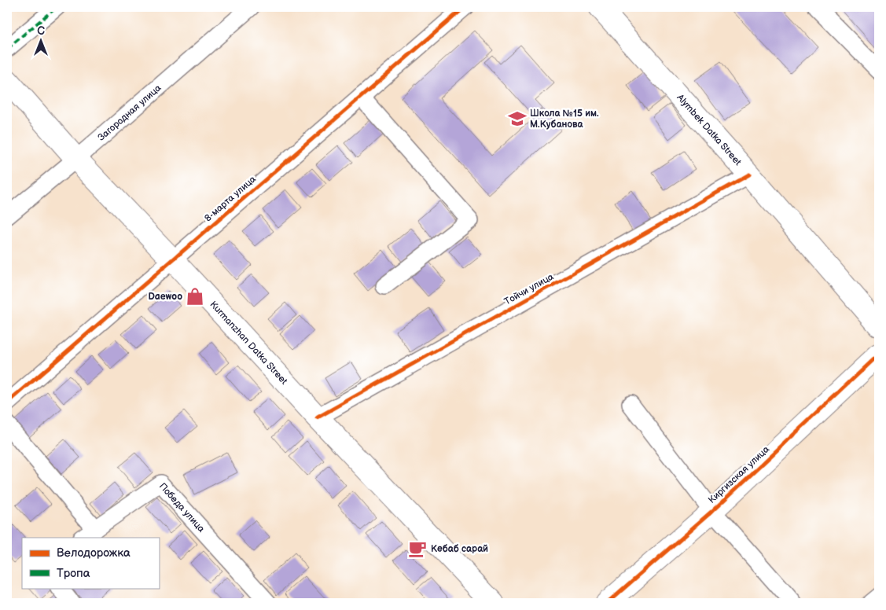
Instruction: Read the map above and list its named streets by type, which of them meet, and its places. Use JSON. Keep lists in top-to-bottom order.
{
  "streets": {
    "main road": ["Alymbek Datka Street", "Kurmanzhan Datka Street", "Киргизская улица"],
    "street": [
      "Загородная улица",
      "8-марта улица",
      "Тойчи улица",
      "Победа улица"
    ]
  },
  "crossings": [
    ["Загородная улица", "Kurmanzhan Datka Street"],
    ["Alymbek Datka Street", "Тойчи улица"],
    ["8-марта улица", "Kurmanzhan Datka Street"],
    ["Тойчи улица", "Kurmanzhan Datka Street"]
  ],
  "places": {
    "school or university": ["Школа №15 им. М.Кубанова"],
    "shop": ["Daewoo"],
    "cafe": ["Кебаб сарай"]
  },
  "legend": ["Велодорожка", "Тропа"],
  "north": "top"
}
